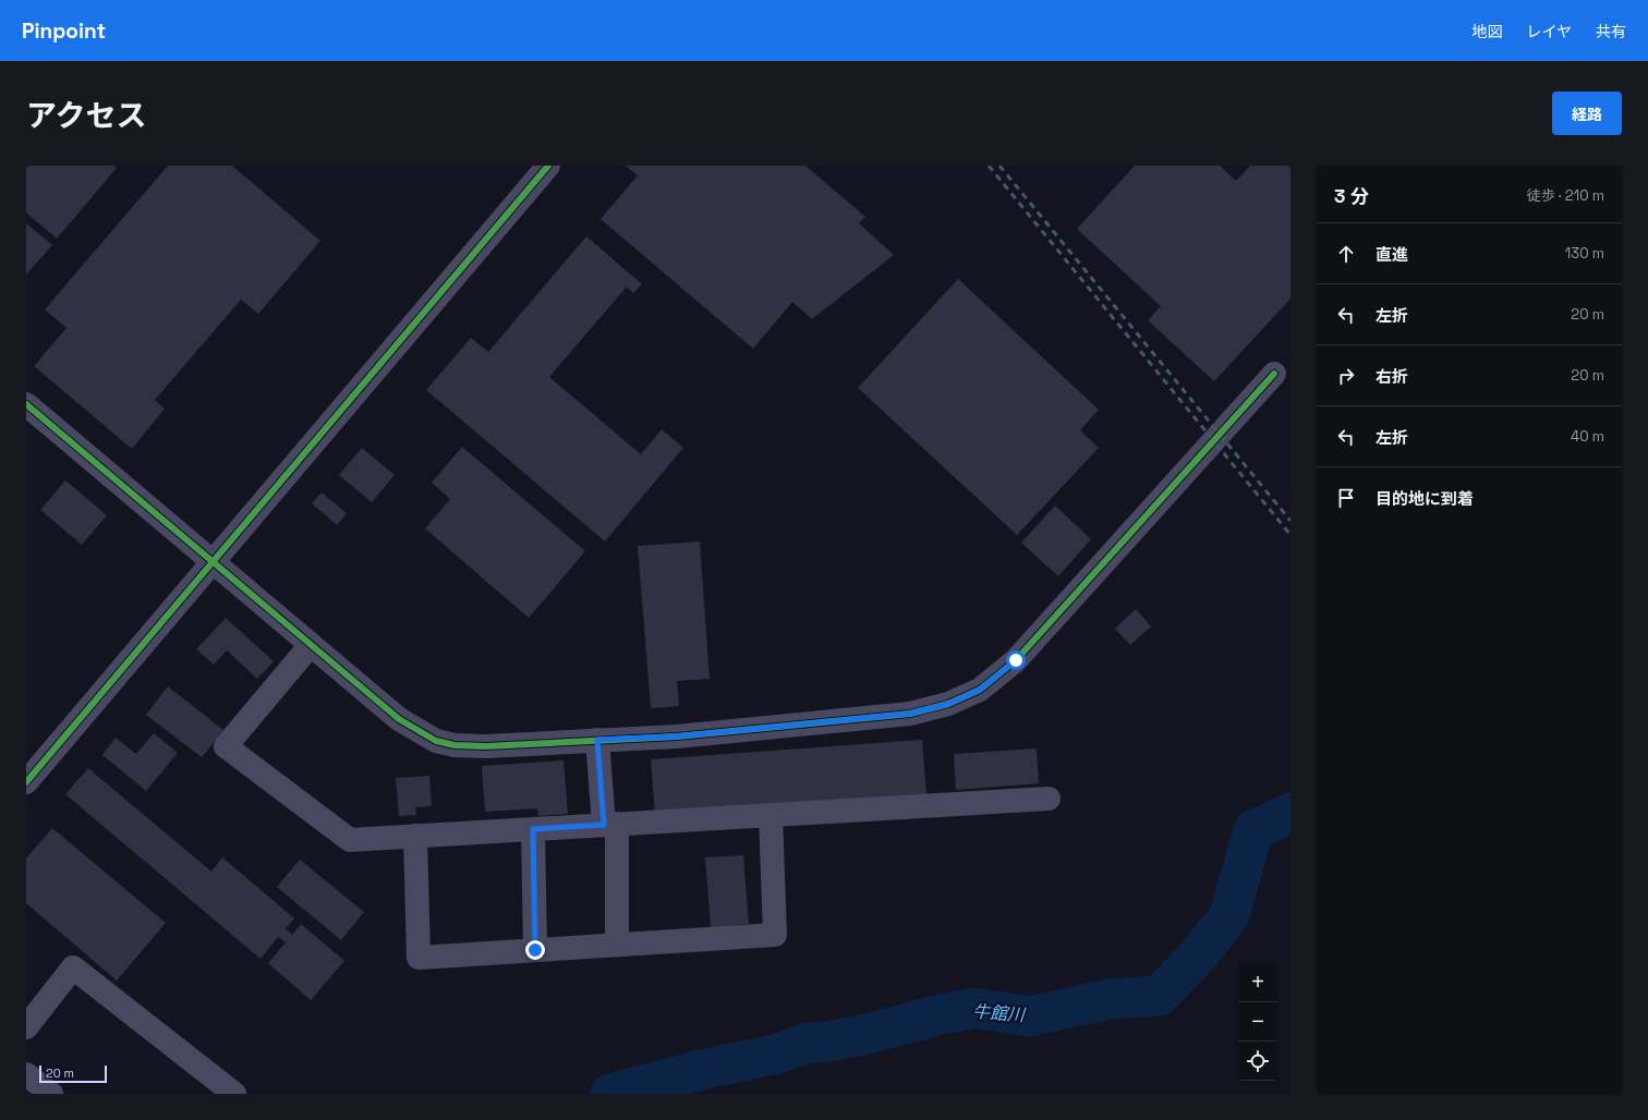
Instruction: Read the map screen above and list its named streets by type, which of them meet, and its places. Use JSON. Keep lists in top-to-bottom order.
{
  "water": ["牛館川"],
  "scale_bar": "20 m",
  "page": {
    "header": "Pinpoint",
    "nav": ["地図", "レイヤ", "共有"],
    "title": "アクセス",
    "buttons": "経路",
    "heading": ["3 分", "徒歩 · 210 m"],
    "list": [
      ["直進", "130 m"],
      ["左折", "20 m"],
      ["右折", "20 m"],
      ["左折", "40 m"],
      "目的地に到着"
    ],
    "map_buttons": ["+", "−"],
    "scale": "20 m"
  }
}
